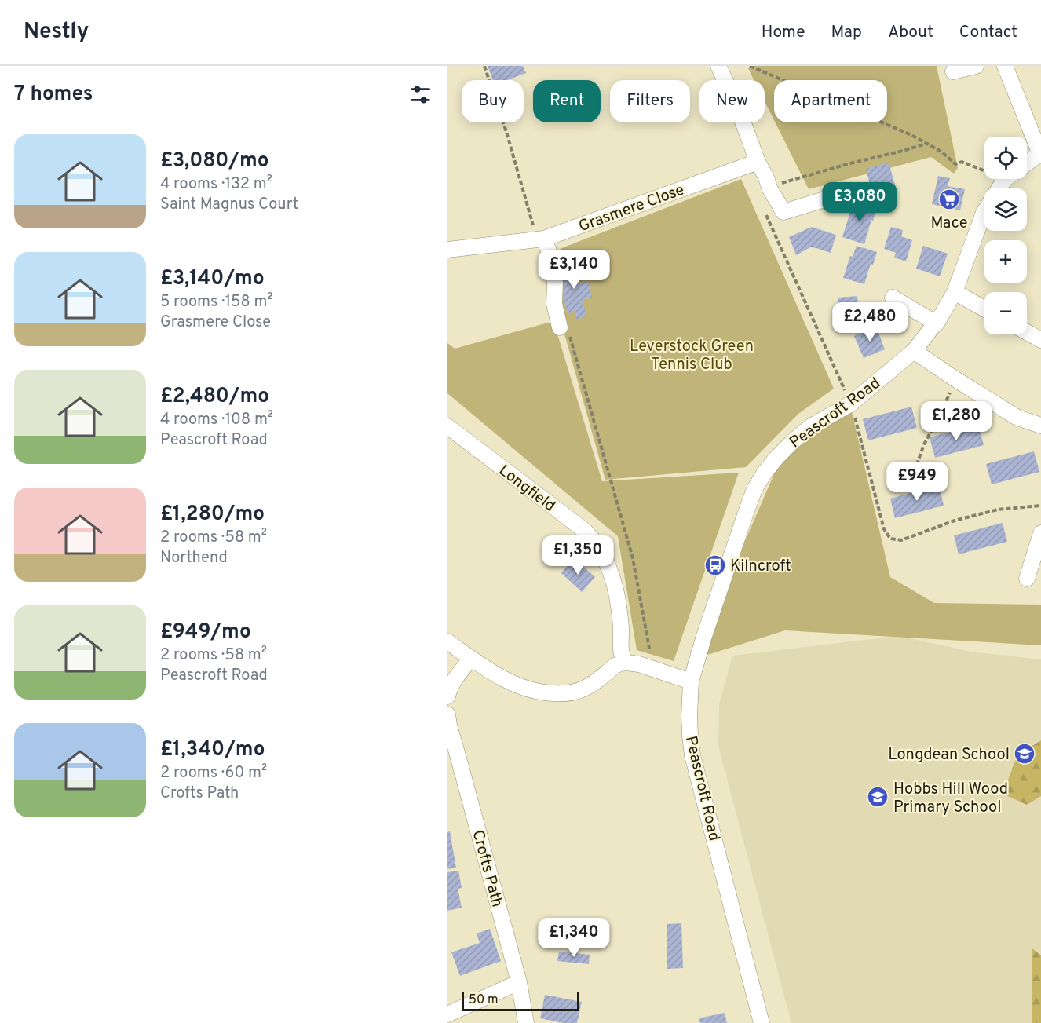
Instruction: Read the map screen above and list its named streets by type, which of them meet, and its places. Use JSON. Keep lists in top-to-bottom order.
{
  "streets": {
    "street": [
      "Grasmere Close",
      "Peascroft Road",
      "Longfield",
      "Crofts Path"
    ]
  },
  "parks": ["Leverstock Green Tennis Club"],
  "places": {
    "supermarket": ["Mace"],
    "bus stop": ["Kilncroft"],
    "school or university": ["Longdean School", "Hobbs Hill Wood Primary School"]
  },
  "scale_bar": "50 m",
  "page": {
    "header": "Nestly",
    "nav": [
      "Home",
      "Map",
      "About",
      "Contact"
    ],
    "heading": "7 homes",
    "chip": [
      "Buy",
      "Rent",
      "Filters",
      "New",
      "Apartment"
    ],
    "list": [
      {
        "name": "£3,080/mo",
        "note": "4 rooms · 132 m² · Saint Magnus Court"
      },
      {
        "name": "£3,140/mo",
        "note": "5 rooms · 158 m² · Grasmere Close"
      },
      {
        "name": "£2,480/mo",
        "note": "4 rooms · 108 m² · Peascroft Road"
      },
      {
        "name": "£1,280/mo",
        "note": "2 rooms · 58 m² · Northend"
      },
      {
        "name": "£949/mo",
        "note": "2 rooms · 58 m² · Peascroft Road"
      },
      {
        "name": "£1,340/mo",
        "note": "2 rooms · 60 m² · Crofts Path"
      }
    ],
    "map_buttons": ["+", "−"],
    "price": [
      "£3,080",
      "£3,140",
      "£2,480",
      "£1,280",
      "£949",
      "£1,350",
      "£1,340"
    ],
    "scale": "50 m"
  }
}
